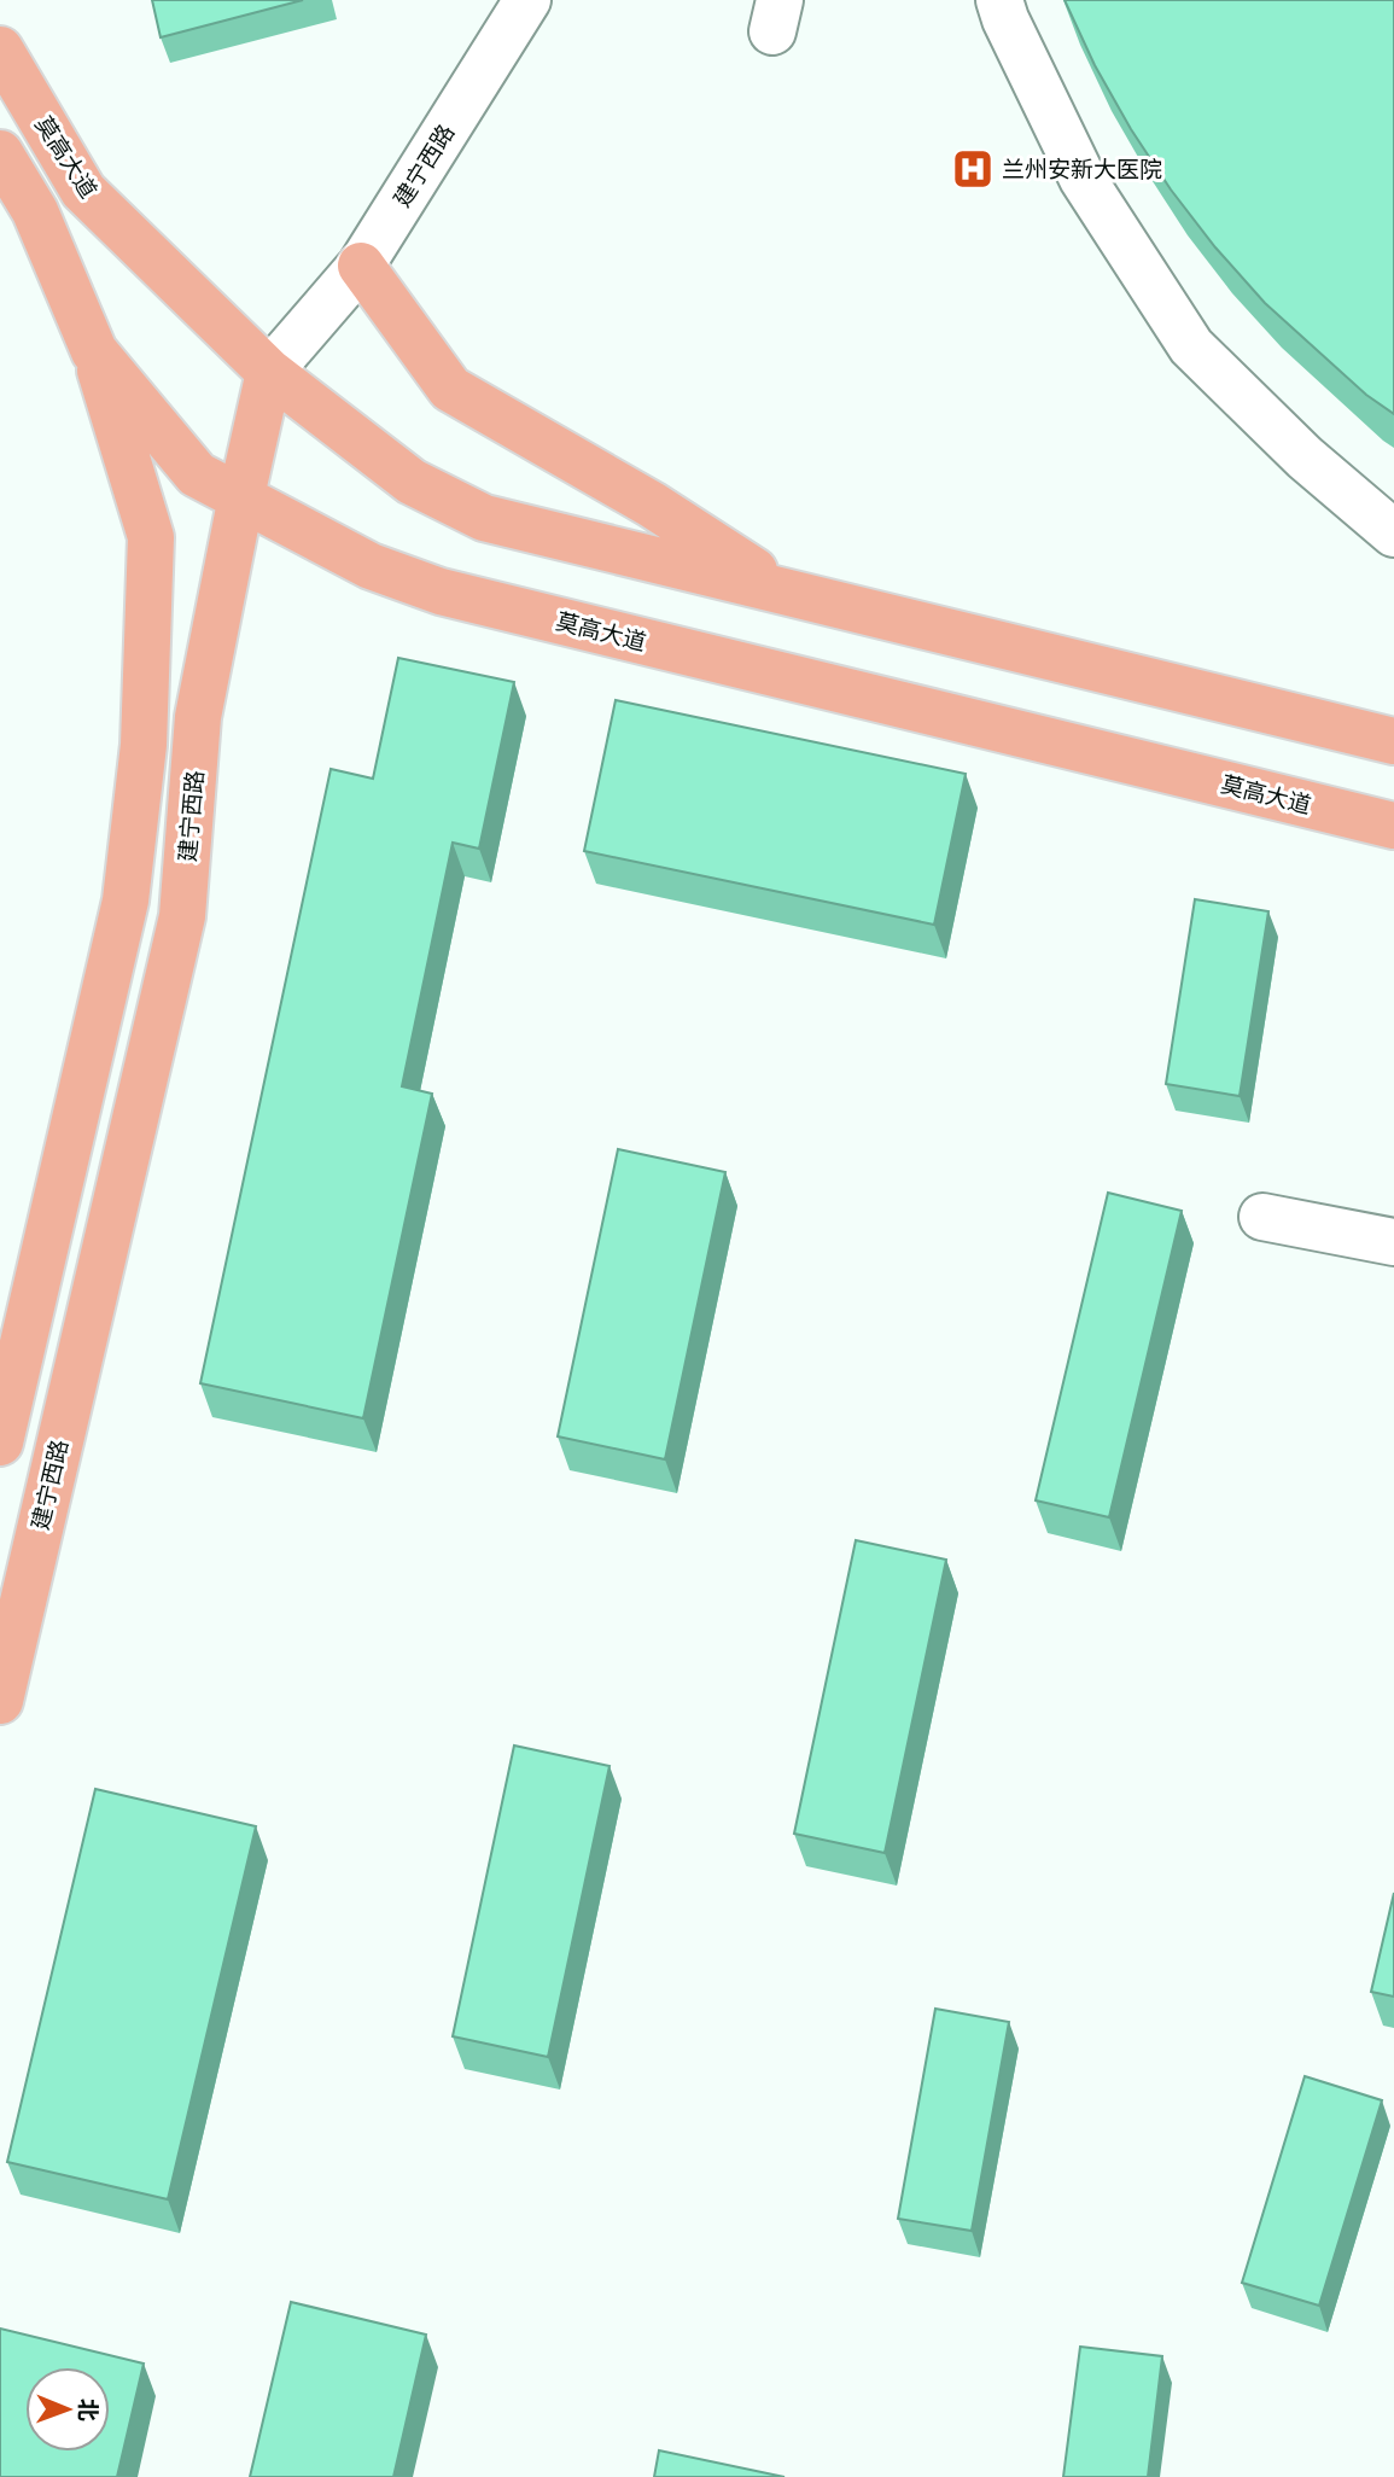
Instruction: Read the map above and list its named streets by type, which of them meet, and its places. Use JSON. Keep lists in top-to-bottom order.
{
  "streets": {
    "main road": ["莫高大道", "建宁西路"]
  },
  "crossings": [
    ["莫高大道", "建宁西路"]
  ],
  "places": {
    "hospital": ["兰州安新大医院"]
  },
  "north": "right"
}
